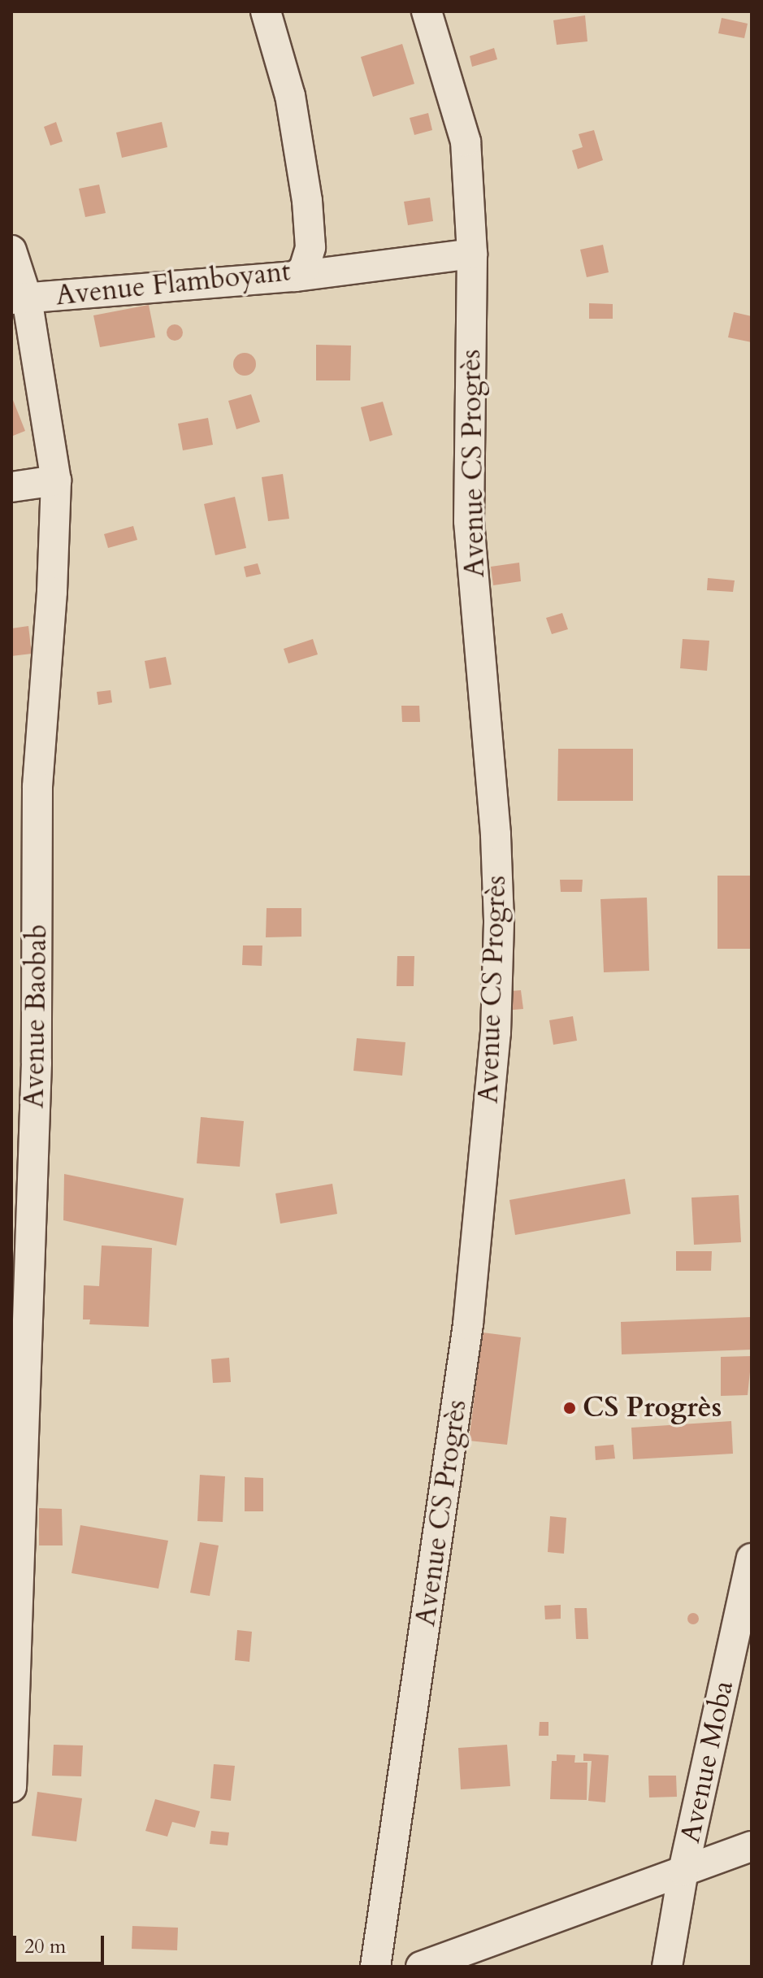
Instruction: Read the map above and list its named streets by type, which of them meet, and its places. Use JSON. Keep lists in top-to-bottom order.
{
  "streets": {
    "street": [
      "Avenue Flamboyant",
      "Avenue CS Progrès",
      "Avenue Baobab",
      "Avenue Moba"
    ]
  },
  "crossings": [
    ["Avenue Flamboyant", "Avenue Baobab"]
  ],
  "places": ["CS Progrès"],
  "scale_bar": "20 m"
}
